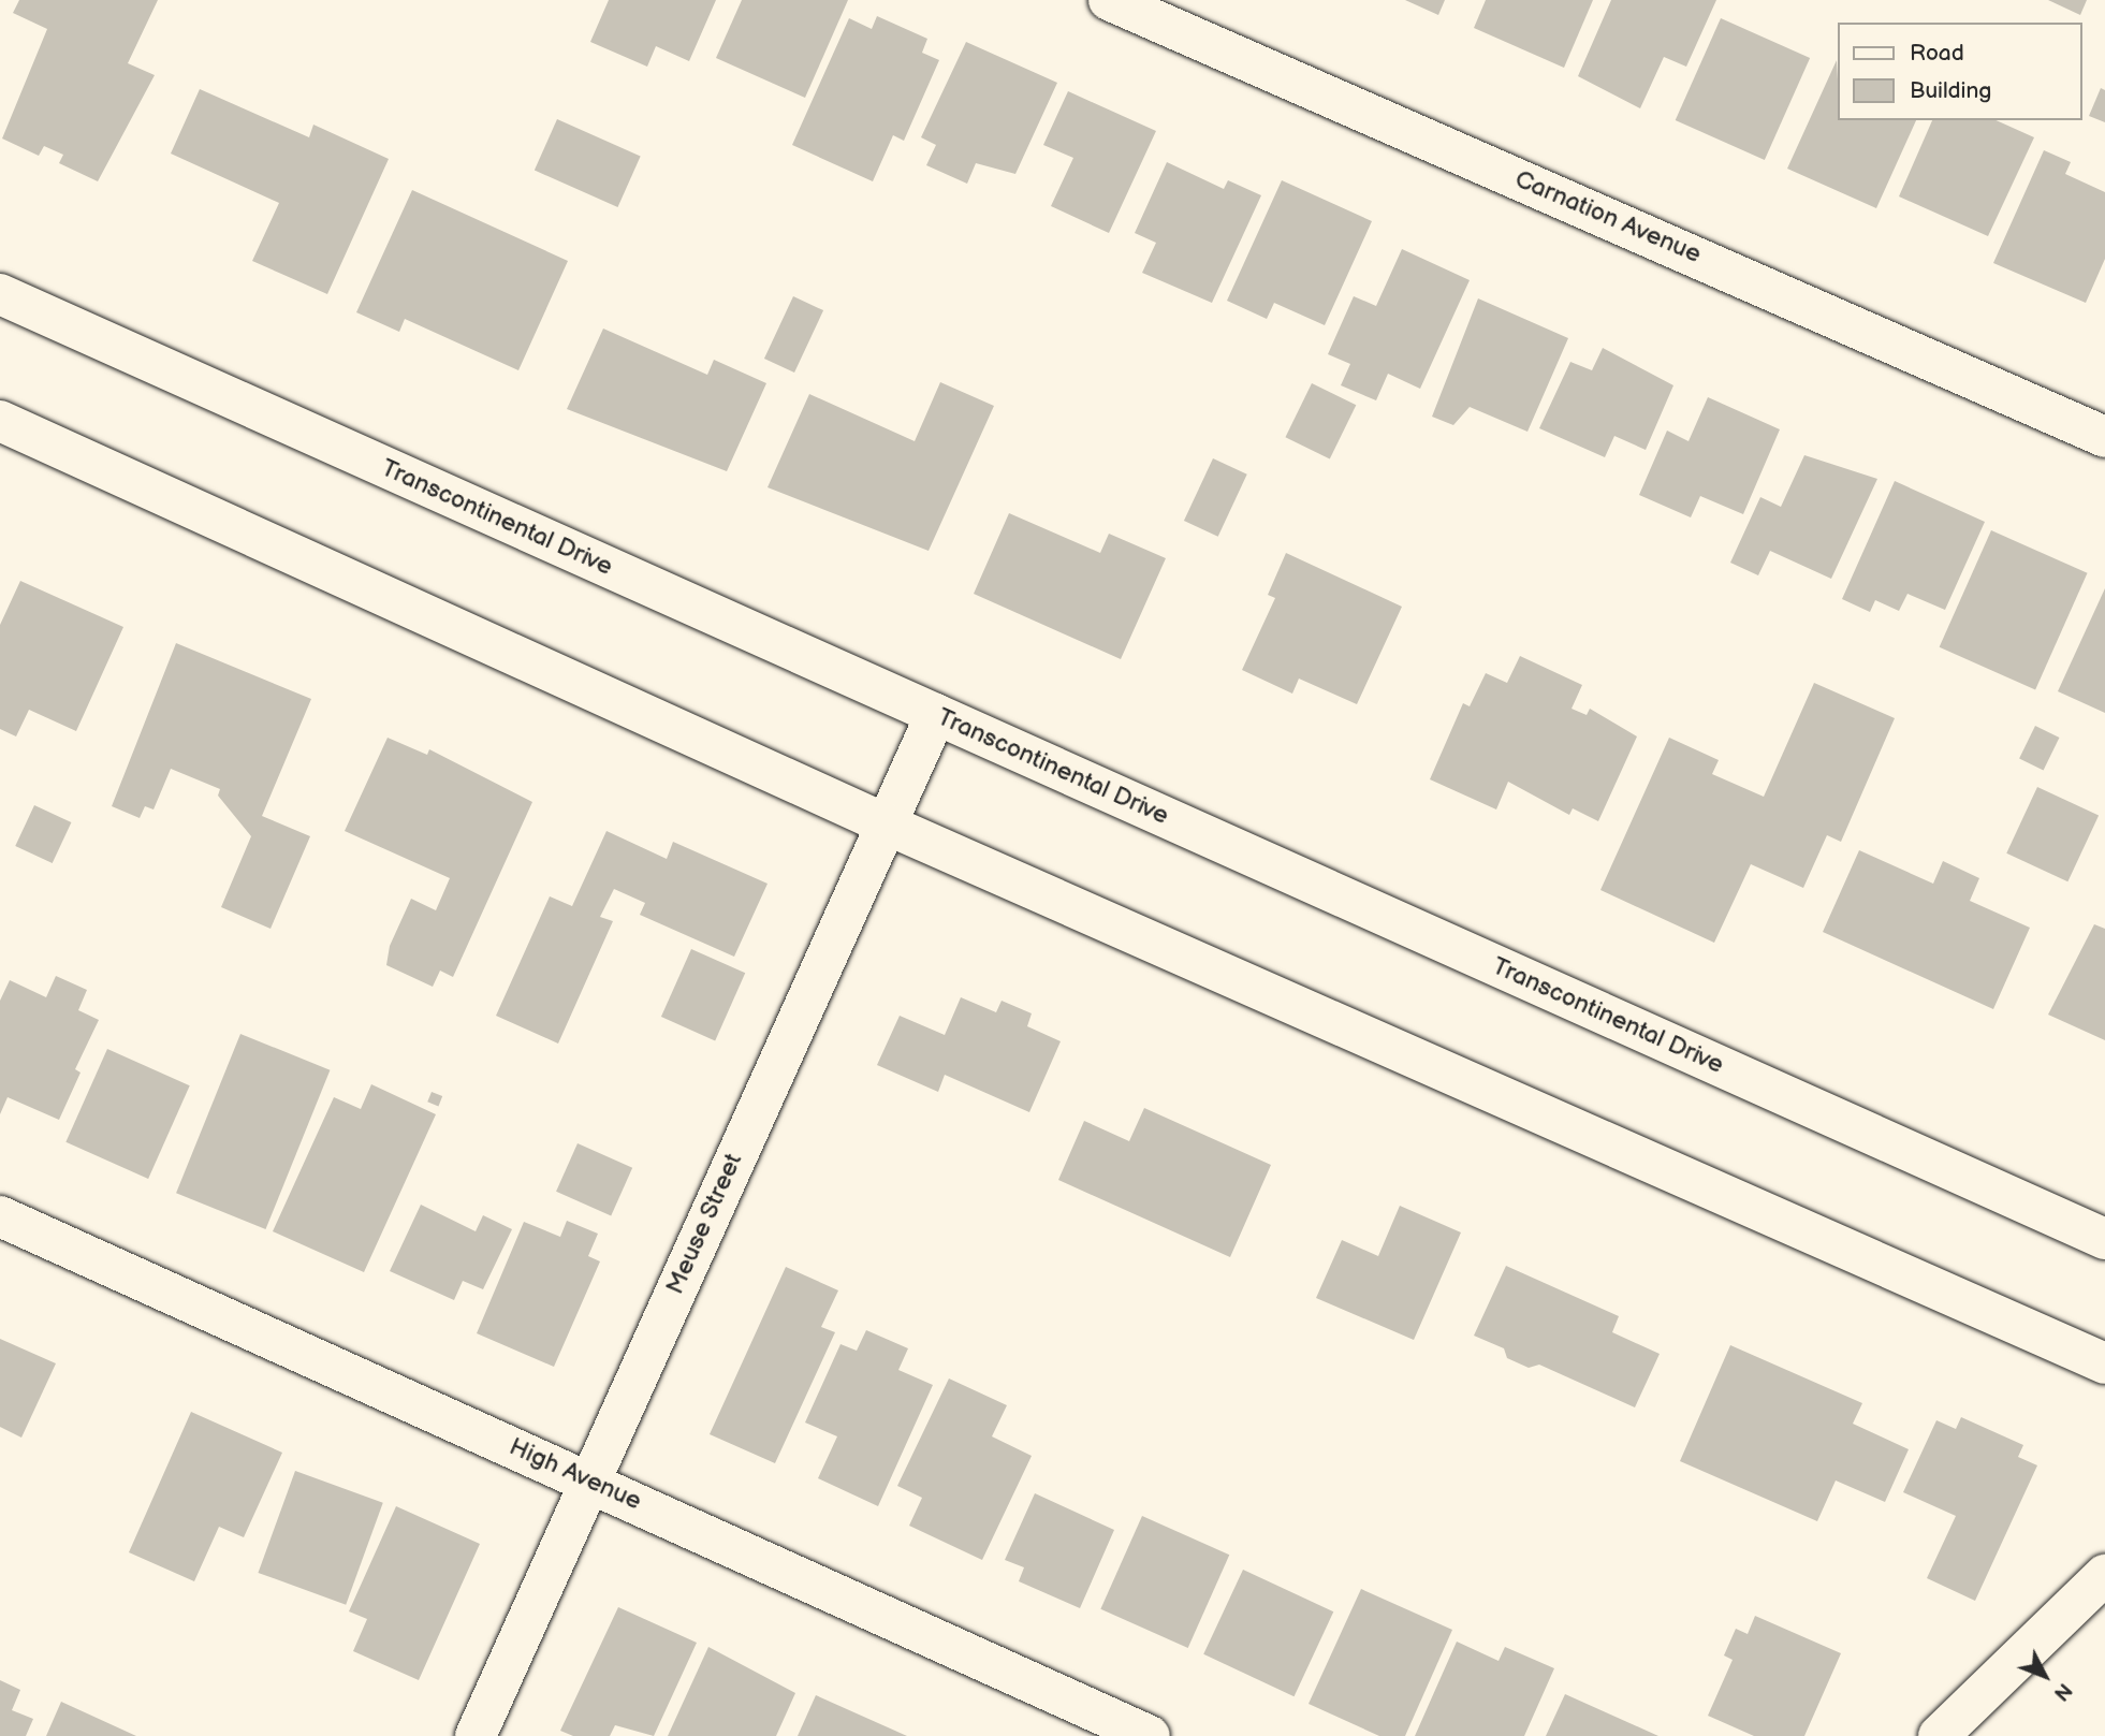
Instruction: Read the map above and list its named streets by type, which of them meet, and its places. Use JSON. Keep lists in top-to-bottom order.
{
  "streets": {
    "street": [
      "Carnation Avenue",
      "Transcontinental Drive",
      "Meuse Street",
      "High Avenue"
    ]
  },
  "crossings": [
    ["Transcontinental Drive", "Meuse Street"],
    ["Meuse Street", "High Avenue"]
  ],
  "legend": ["Road", "Building"],
  "north": "bottom right"
}
